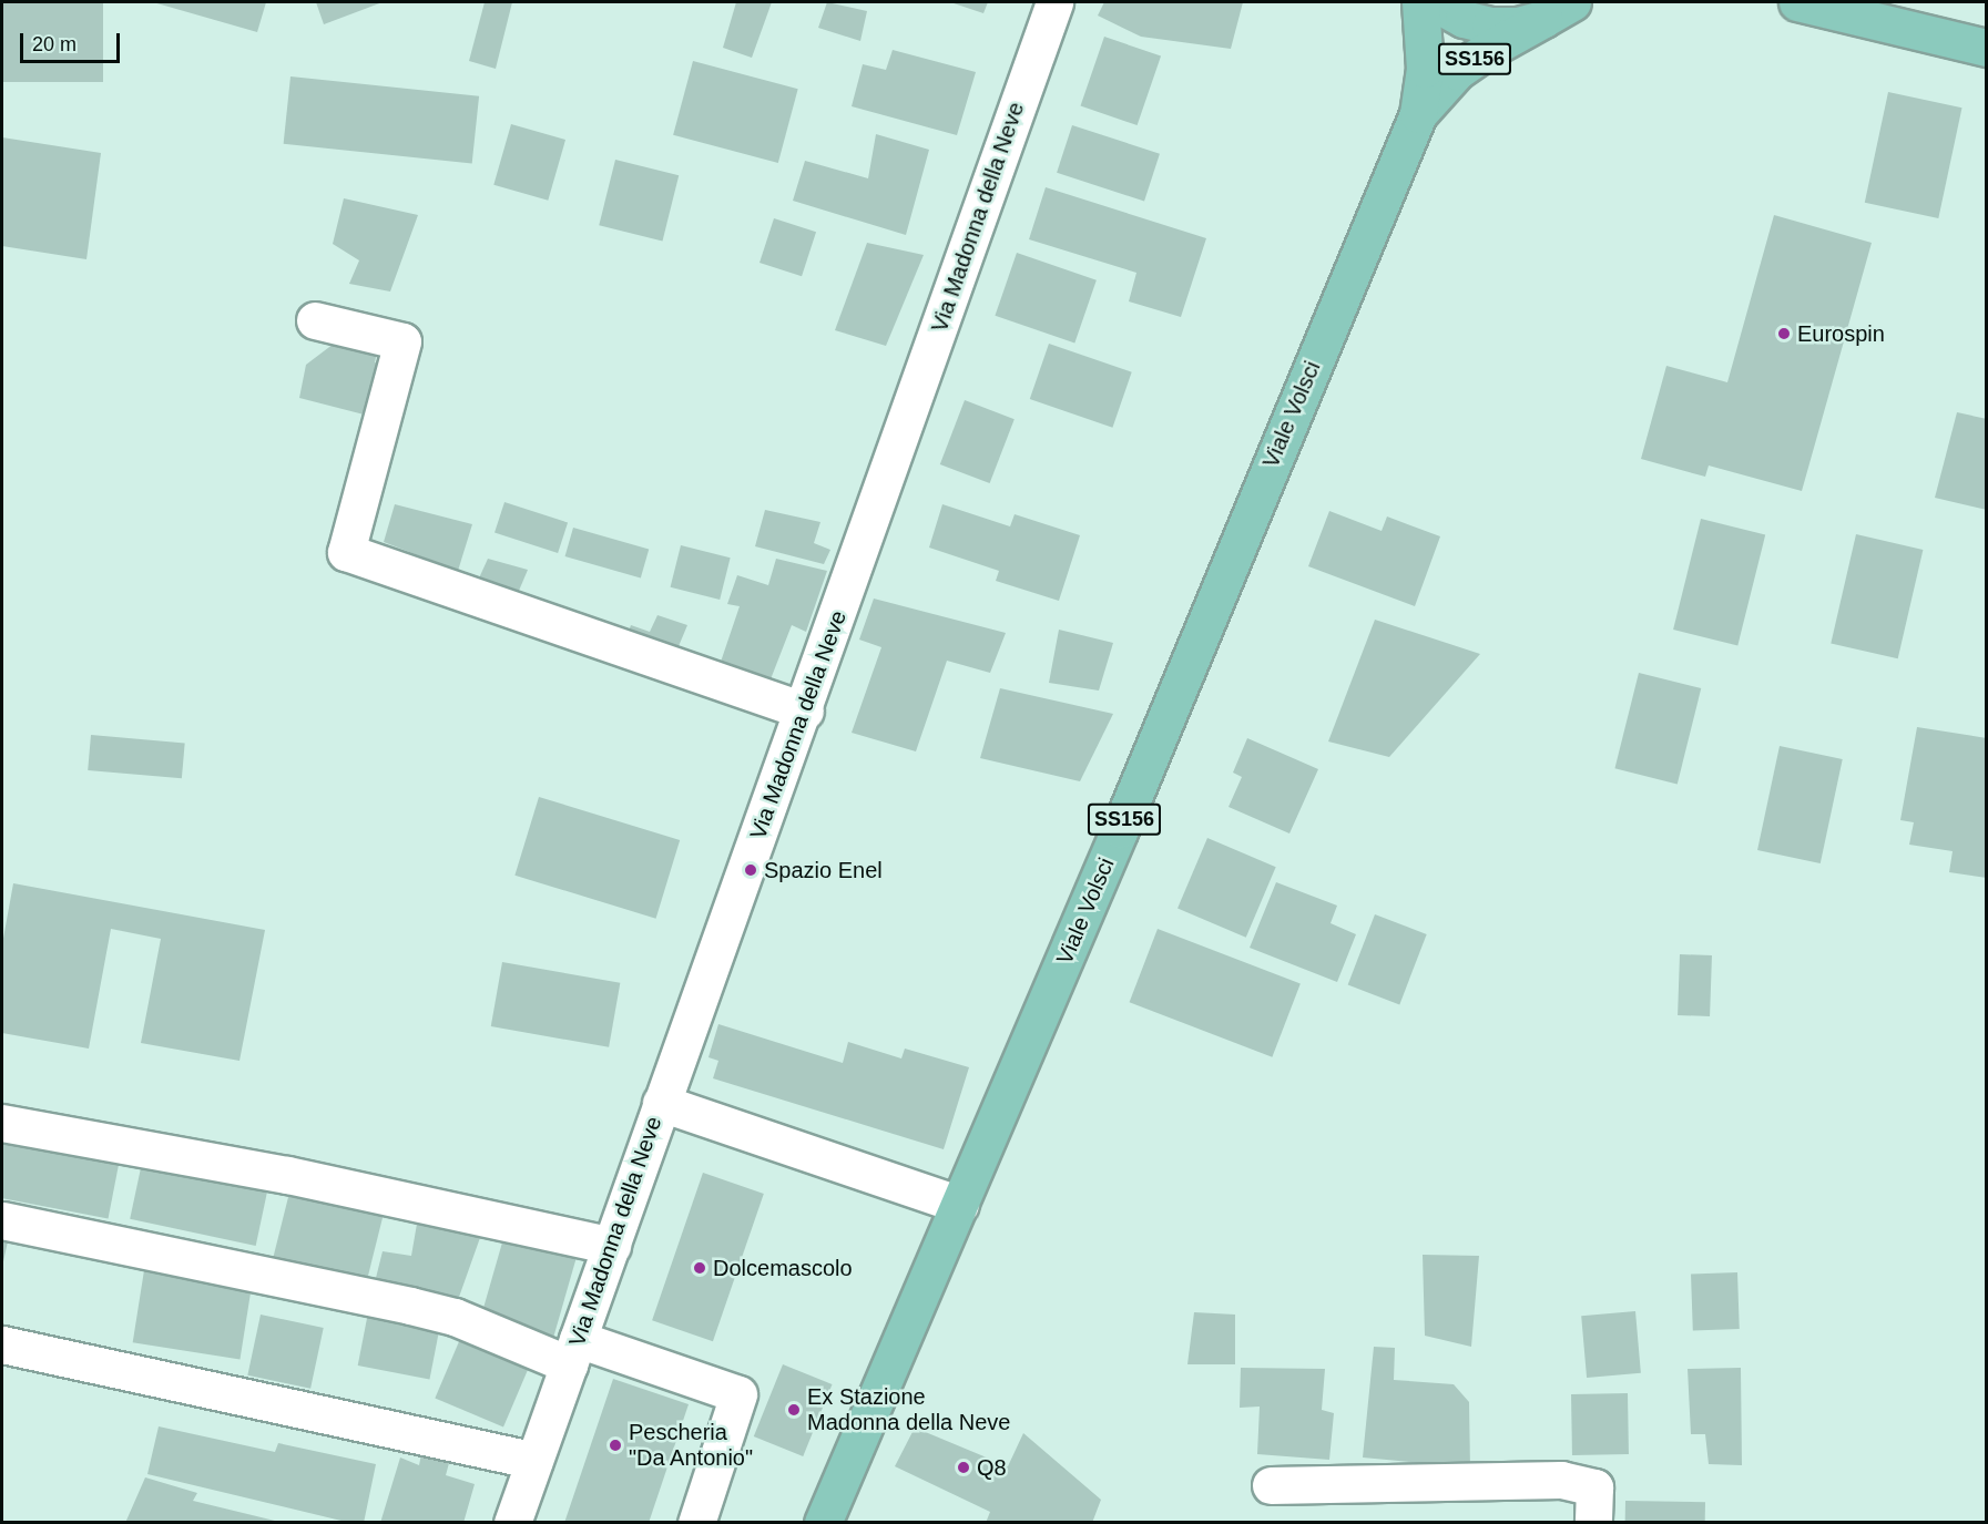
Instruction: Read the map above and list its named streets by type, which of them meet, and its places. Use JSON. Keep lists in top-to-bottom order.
{
  "streets": {
    "main road": ["SS156", "Viale Volsci"],
    "street": ["Via Madonna della Neve"]
  },
  "crossings": [
    ["SS156", "Viale Volsci"]
  ],
  "places": [
    "Eurospin",
    "Spazio Enel",
    "Dolcemascolo",
    "Ex Stazione Madonna della Neve",
    "Pescheria \"Da Antonio\"",
    "Q8"
  ],
  "scale_bar": "20 m"
}
